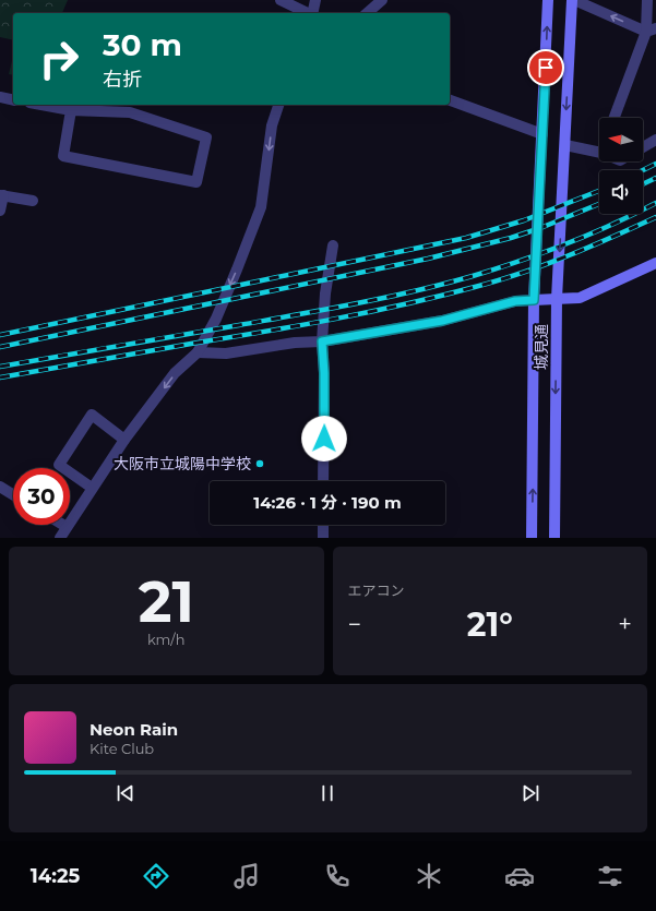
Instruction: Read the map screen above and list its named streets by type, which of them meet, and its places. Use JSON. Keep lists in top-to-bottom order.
{
  "streets": {
    "street": ["城見通"]
  },
  "places": ["大阪市立城陽中学校"],
  "north": "left",
  "page": {
    "turn": ["30 m", "右折"],
    "limit": "30",
    "trip": "14:26 · 1 分 · 190 m",
    "tile": [
      ["21", "km/h"],
      "エアコン"
    ],
    "heat": ["−", "21°", "+"],
    "song": ["Neon Rain", "Kite Club"],
    "tabs": "14:25"
  }
}
